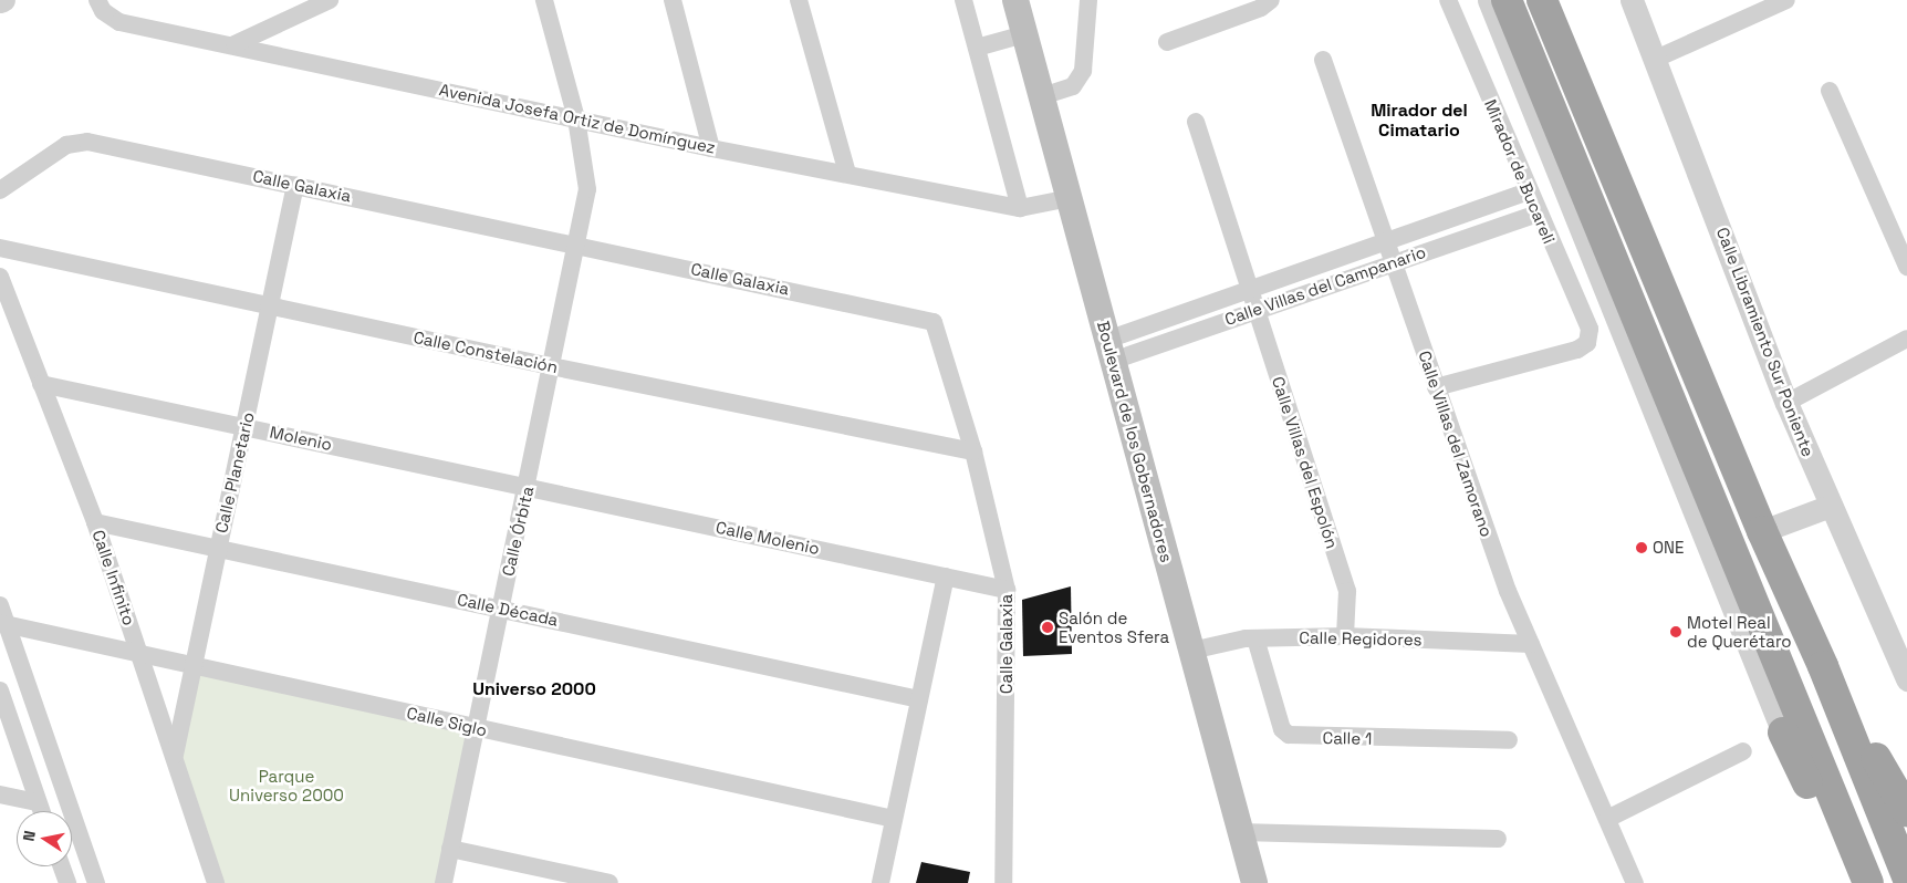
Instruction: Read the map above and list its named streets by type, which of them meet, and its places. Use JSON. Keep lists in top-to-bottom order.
{
  "streets": {
    "main road": ["Boulevard de los Gobernadores"],
    "street": [
      "Avenida Josefa Ortiz de Domínguez",
      "Mirador de Bucareli",
      "Calle Galaxia",
      "Calle Villas del Campanario",
      "Calle Libramiento Sur Poniente",
      "Calle Constelación",
      "Molenio",
      "Calle Villas del Zamorano",
      "Calle Villas del Espolón",
      "Calle Planetario",
      "Calle Órbita",
      "Calle Molenio",
      "Calle Infinito",
      "Calle Década",
      "Calle Regidores",
      "Calle Siglo",
      "Calle 1"
    ]
  },
  "crossings": [
    ["Avenida Josefa Ortiz de Domínguez", "Boulevard de los Gobernadores"],
    ["Avenida Josefa Ortiz de Domínguez", "Calle Órbita"],
    ["Mirador de Bucareli", "Calle Villas del Campanario"],
    ["Mirador de Bucareli", "Calle Villas del Zamorano"],
    ["Calle Galaxia", "Calle Constelación"],
    ["Calle Galaxia", "Calle Planetario"],
    ["Calle Galaxia", "Calle Órbita"],
    ["Calle Galaxia", "Calle Molenio"],
    ["Calle Villas del Campanario", "Boulevard de los Gobernadores"],
    ["Calle Villas del Campanario", "Calle Villas del Zamorano"],
    ["Calle Villas del Campanario", "Calle Villas del Espolón"],
    ["Calle Constelación", "Calle Planetario"],
    ["Calle Constelación", "Calle Órbita"],
    ["Molenio", "Calle Planetario"],
    ["Molenio", "Calle Órbita"],
    ["Molenio", "Calle Molenio"],
    ["Molenio", "Calle Infinito"],
    ["Boulevard de los Gobernadores", "Calle Regidores"],
    ["Calle Villas del Zamorano", "Calle Regidores"],
    ["Calle Villas del Espolón", "Calle Regidores"],
    ["Calle Planetario", "Calle Infinito"],
    ["Calle Planetario", "Calle Década"],
    ["Calle Planetario", "Calle Siglo"],
    ["Calle Órbita", "Calle Molenio"],
    ["Calle Órbita", "Calle Década"],
    ["Calle Órbita", "Calle Siglo"],
    ["Calle Infinito", "Calle Década"],
    ["Calle Infinito", "Calle Siglo"],
    ["Calle Regidores", "Calle 1"]
  ],
  "districts": ["Mirador del Cimatario", "Universo 2000"],
  "parks": ["Parque Universo 2000"],
  "places": ["ONE", "Salón de Eventos Sfera", "Motel Real de Querétaro"],
  "north": "left"
}
